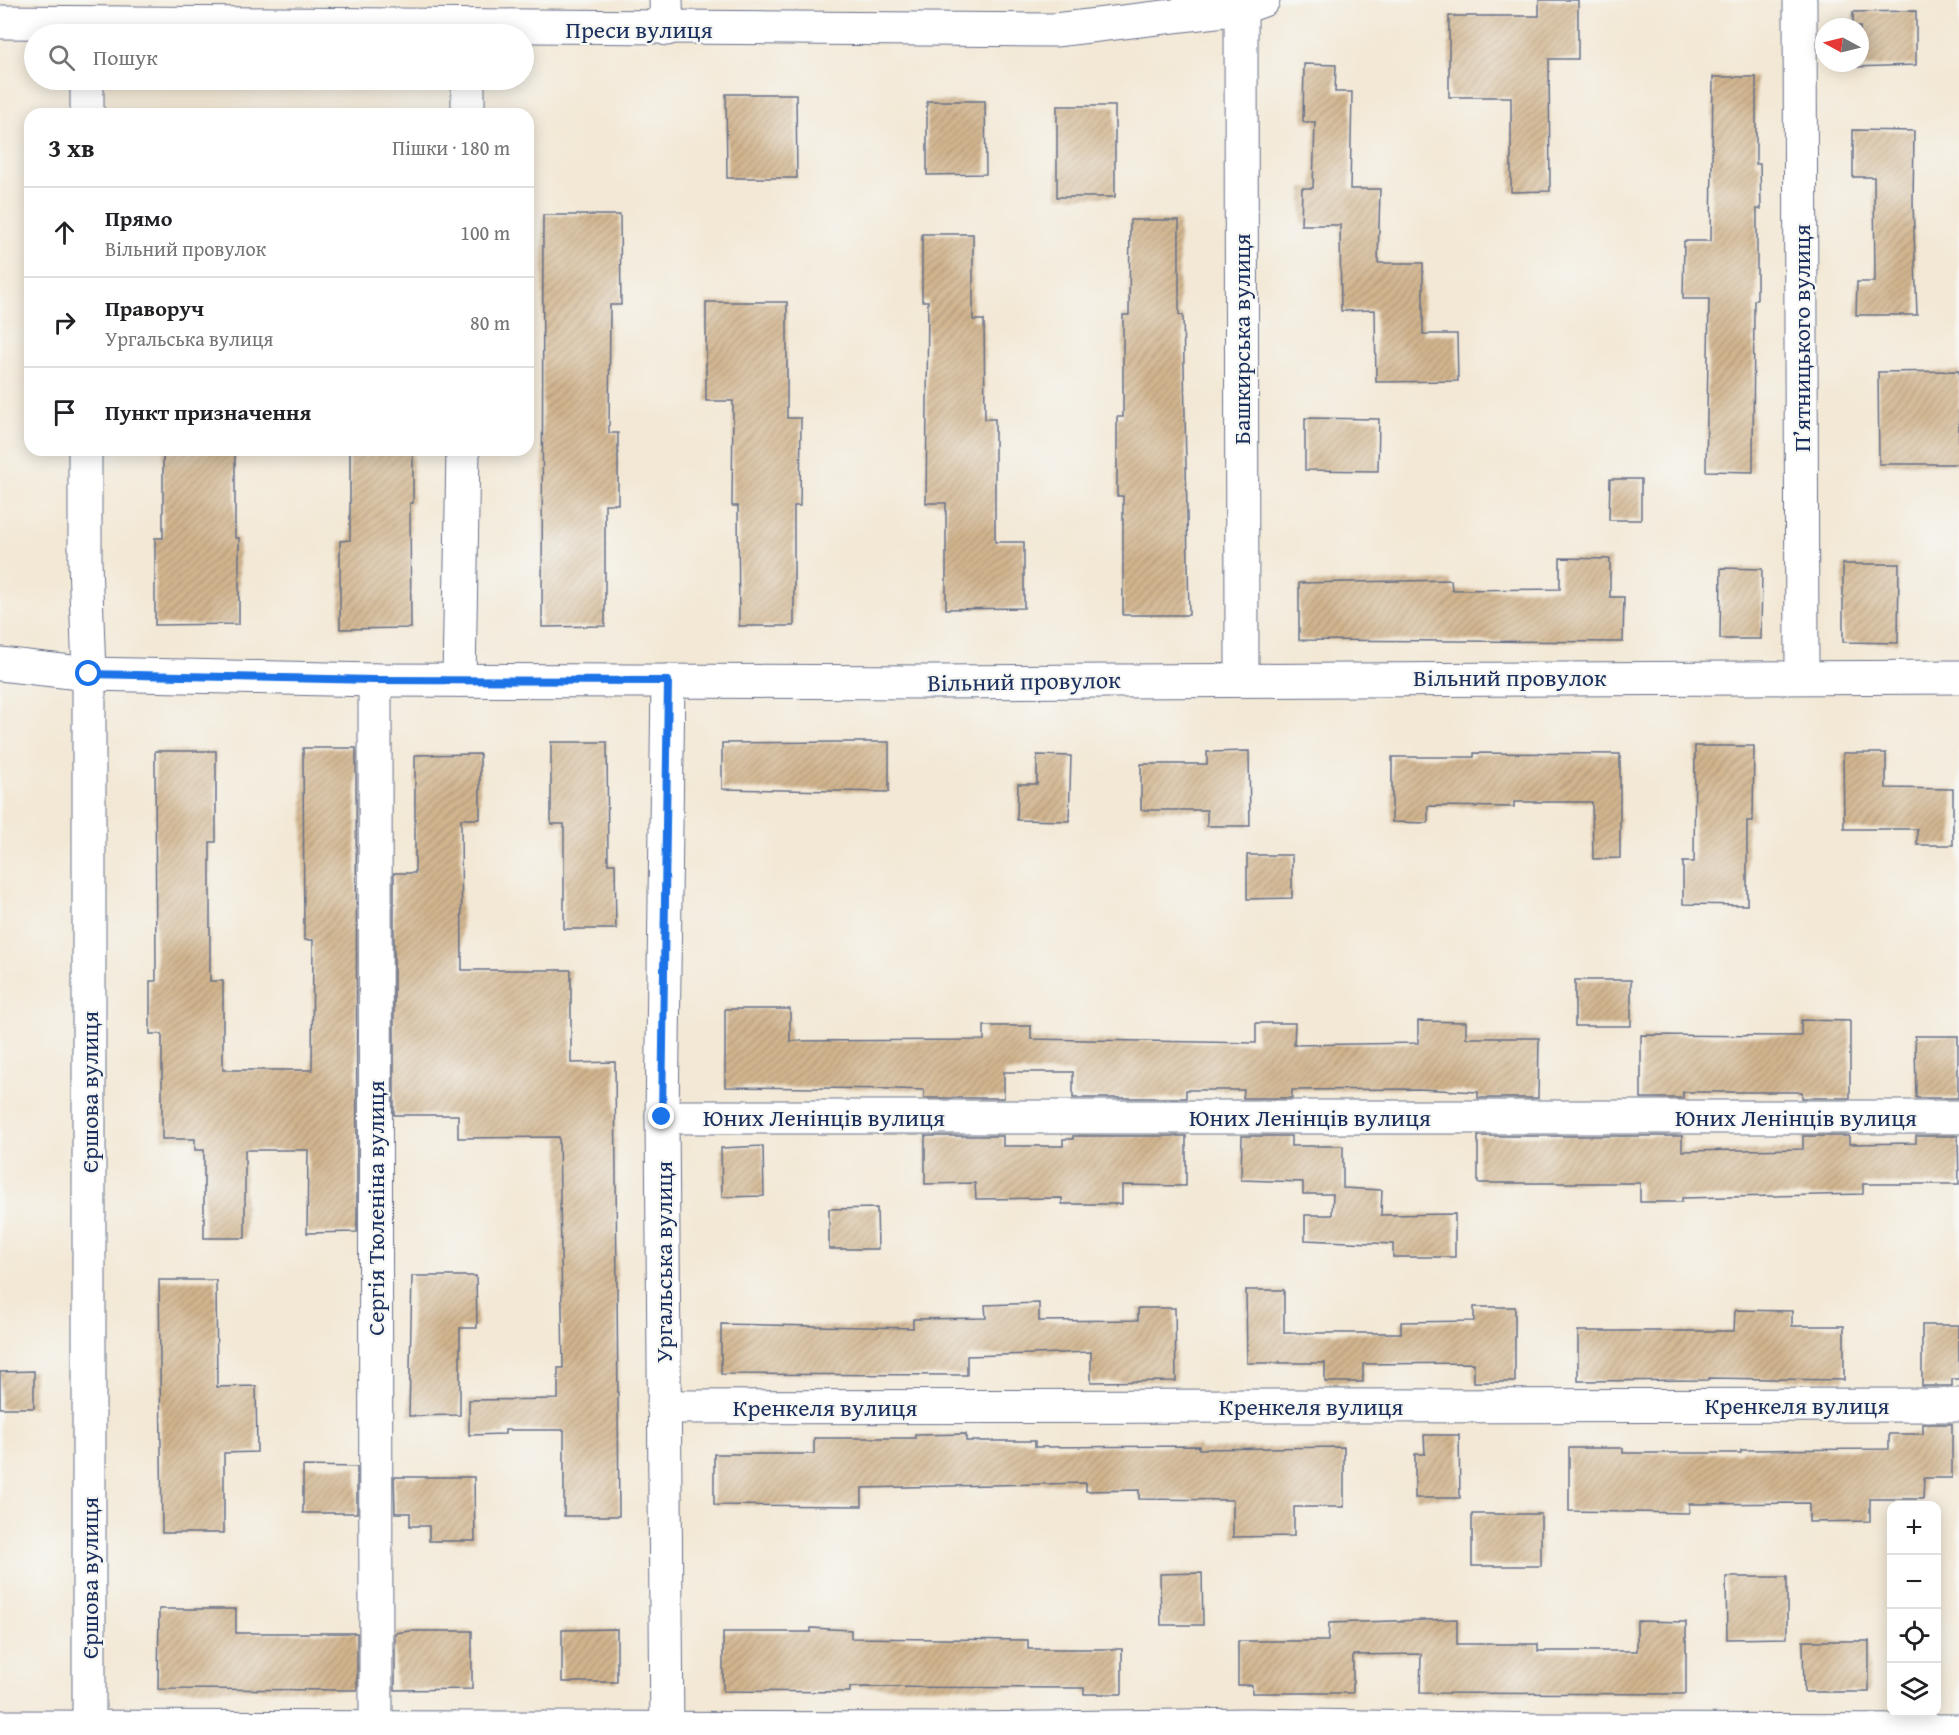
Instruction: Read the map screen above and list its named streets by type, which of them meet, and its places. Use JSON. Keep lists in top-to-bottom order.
{
  "streets": {
    "street": [
      "Преси вулиця",
      "П’ятницького вулиця",
      "Башкирська вулиця",
      "Вільний провулок",
      "Єршова вулиця",
      "Юних Ленінців вулиця",
      "Сергія Тюленіна вулиця",
      "Ургальська вулиця",
      "Кренкеля вулиця"
    ]
  },
  "crossings": [
    ["Преси вулиця", "Башкирська вулиця"],
    ["П’ятницького вулиця", "Вільний провулок"],
    ["Башкирська вулиця", "Вільний провулок"],
    ["Вільний провулок", "Єршова вулиця"],
    ["Вільний провулок", "Сергія Тюленіна вулиця"],
    ["Вільний провулок", "Ургальська вулиця"],
    ["Юних Ленінців вулиця", "Ургальська вулиця"],
    ["Ургальська вулиця", "Кренкеля вулиця"]
  ],
  "north": "left",
  "page": {
    "search": "Пошук",
    "heading": ["3 хв", "Пішки · 180 m"],
    "list": [
      ["Прямо", "Вільний провулок", "100 m"],
      ["Праворуч", "Ургальська вулиця", "80 m"],
      "Пункт призначення"
    ],
    "map_buttons": ["+", "−"]
  }
}
